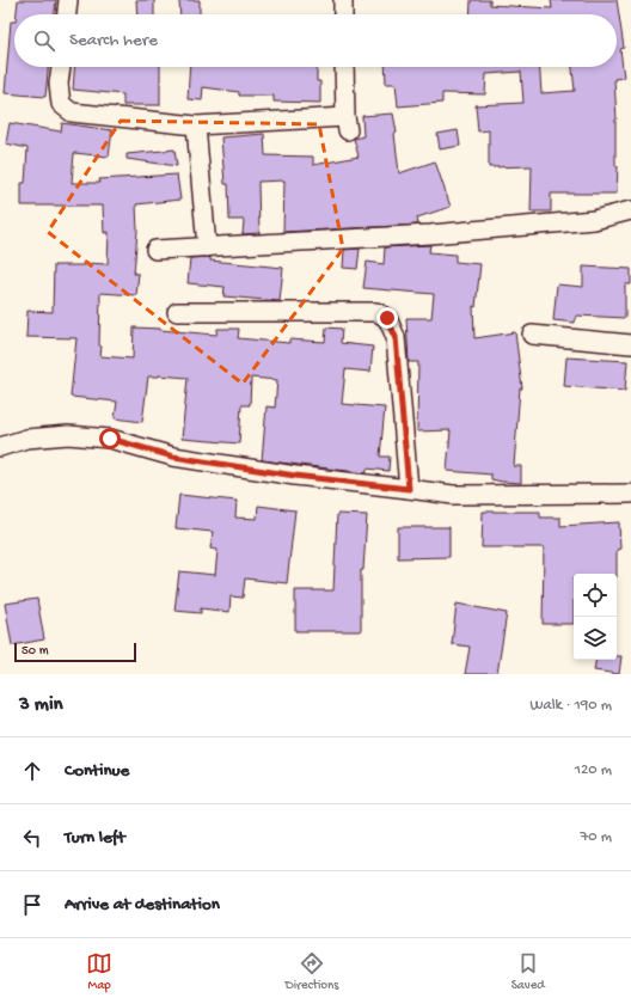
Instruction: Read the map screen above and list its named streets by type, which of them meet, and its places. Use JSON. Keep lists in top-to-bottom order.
{
  "scale_bar": "50 m",
  "page": {
    "search": "Search here",
    "scale": "50 m",
    "heading": ["3 min", "Walk · 190 m"],
    "list": [
      ["Continue", "120 m"],
      ["Turn left", "70 m"],
      "Arrive at destination"
    ],
    "nav": ["Map", "Directions", "Saved"]
  }
}
